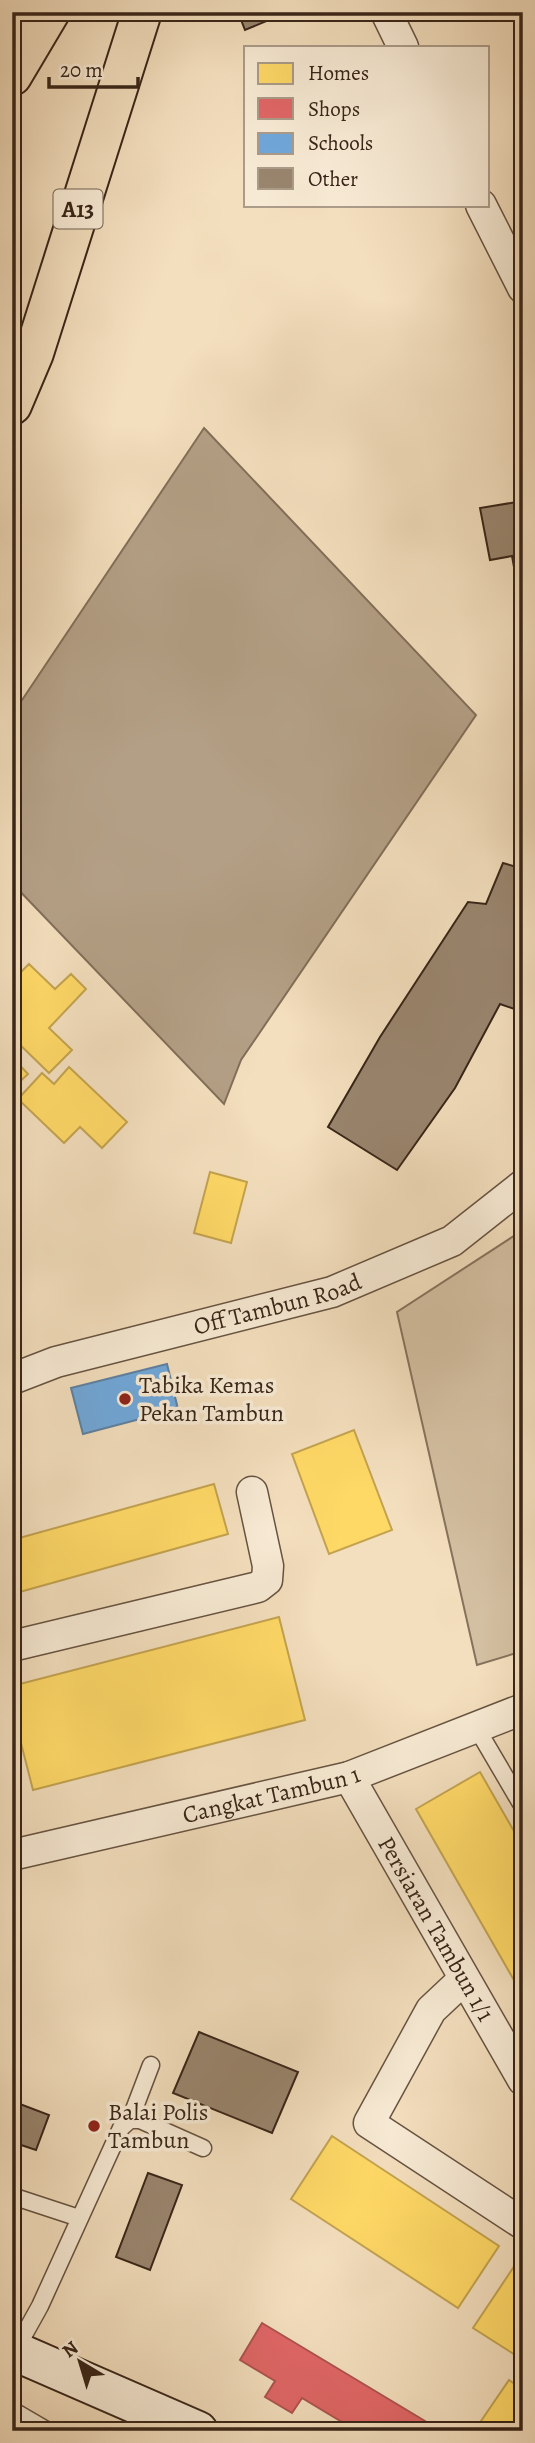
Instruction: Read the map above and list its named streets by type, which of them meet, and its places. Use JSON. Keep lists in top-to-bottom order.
{
  "streets": {
    "main road": ["A13"],
    "street": ["Off Tambun Road", "Cangkat Tambun 1", "Persiaran Tambun 1/1"]
  },
  "crossings": [
    ["Cangkat Tambun 1", "Persiaran Tambun 1/1"]
  ],
  "places": ["Tabika Kemas Pekan Tambun", "Balai Polis Tambun"],
  "legend": [
    "Homes",
    "Shops",
    "Schools",
    "Other"
  ],
  "scale_bar": "20 m",
  "north": "top left"
}
